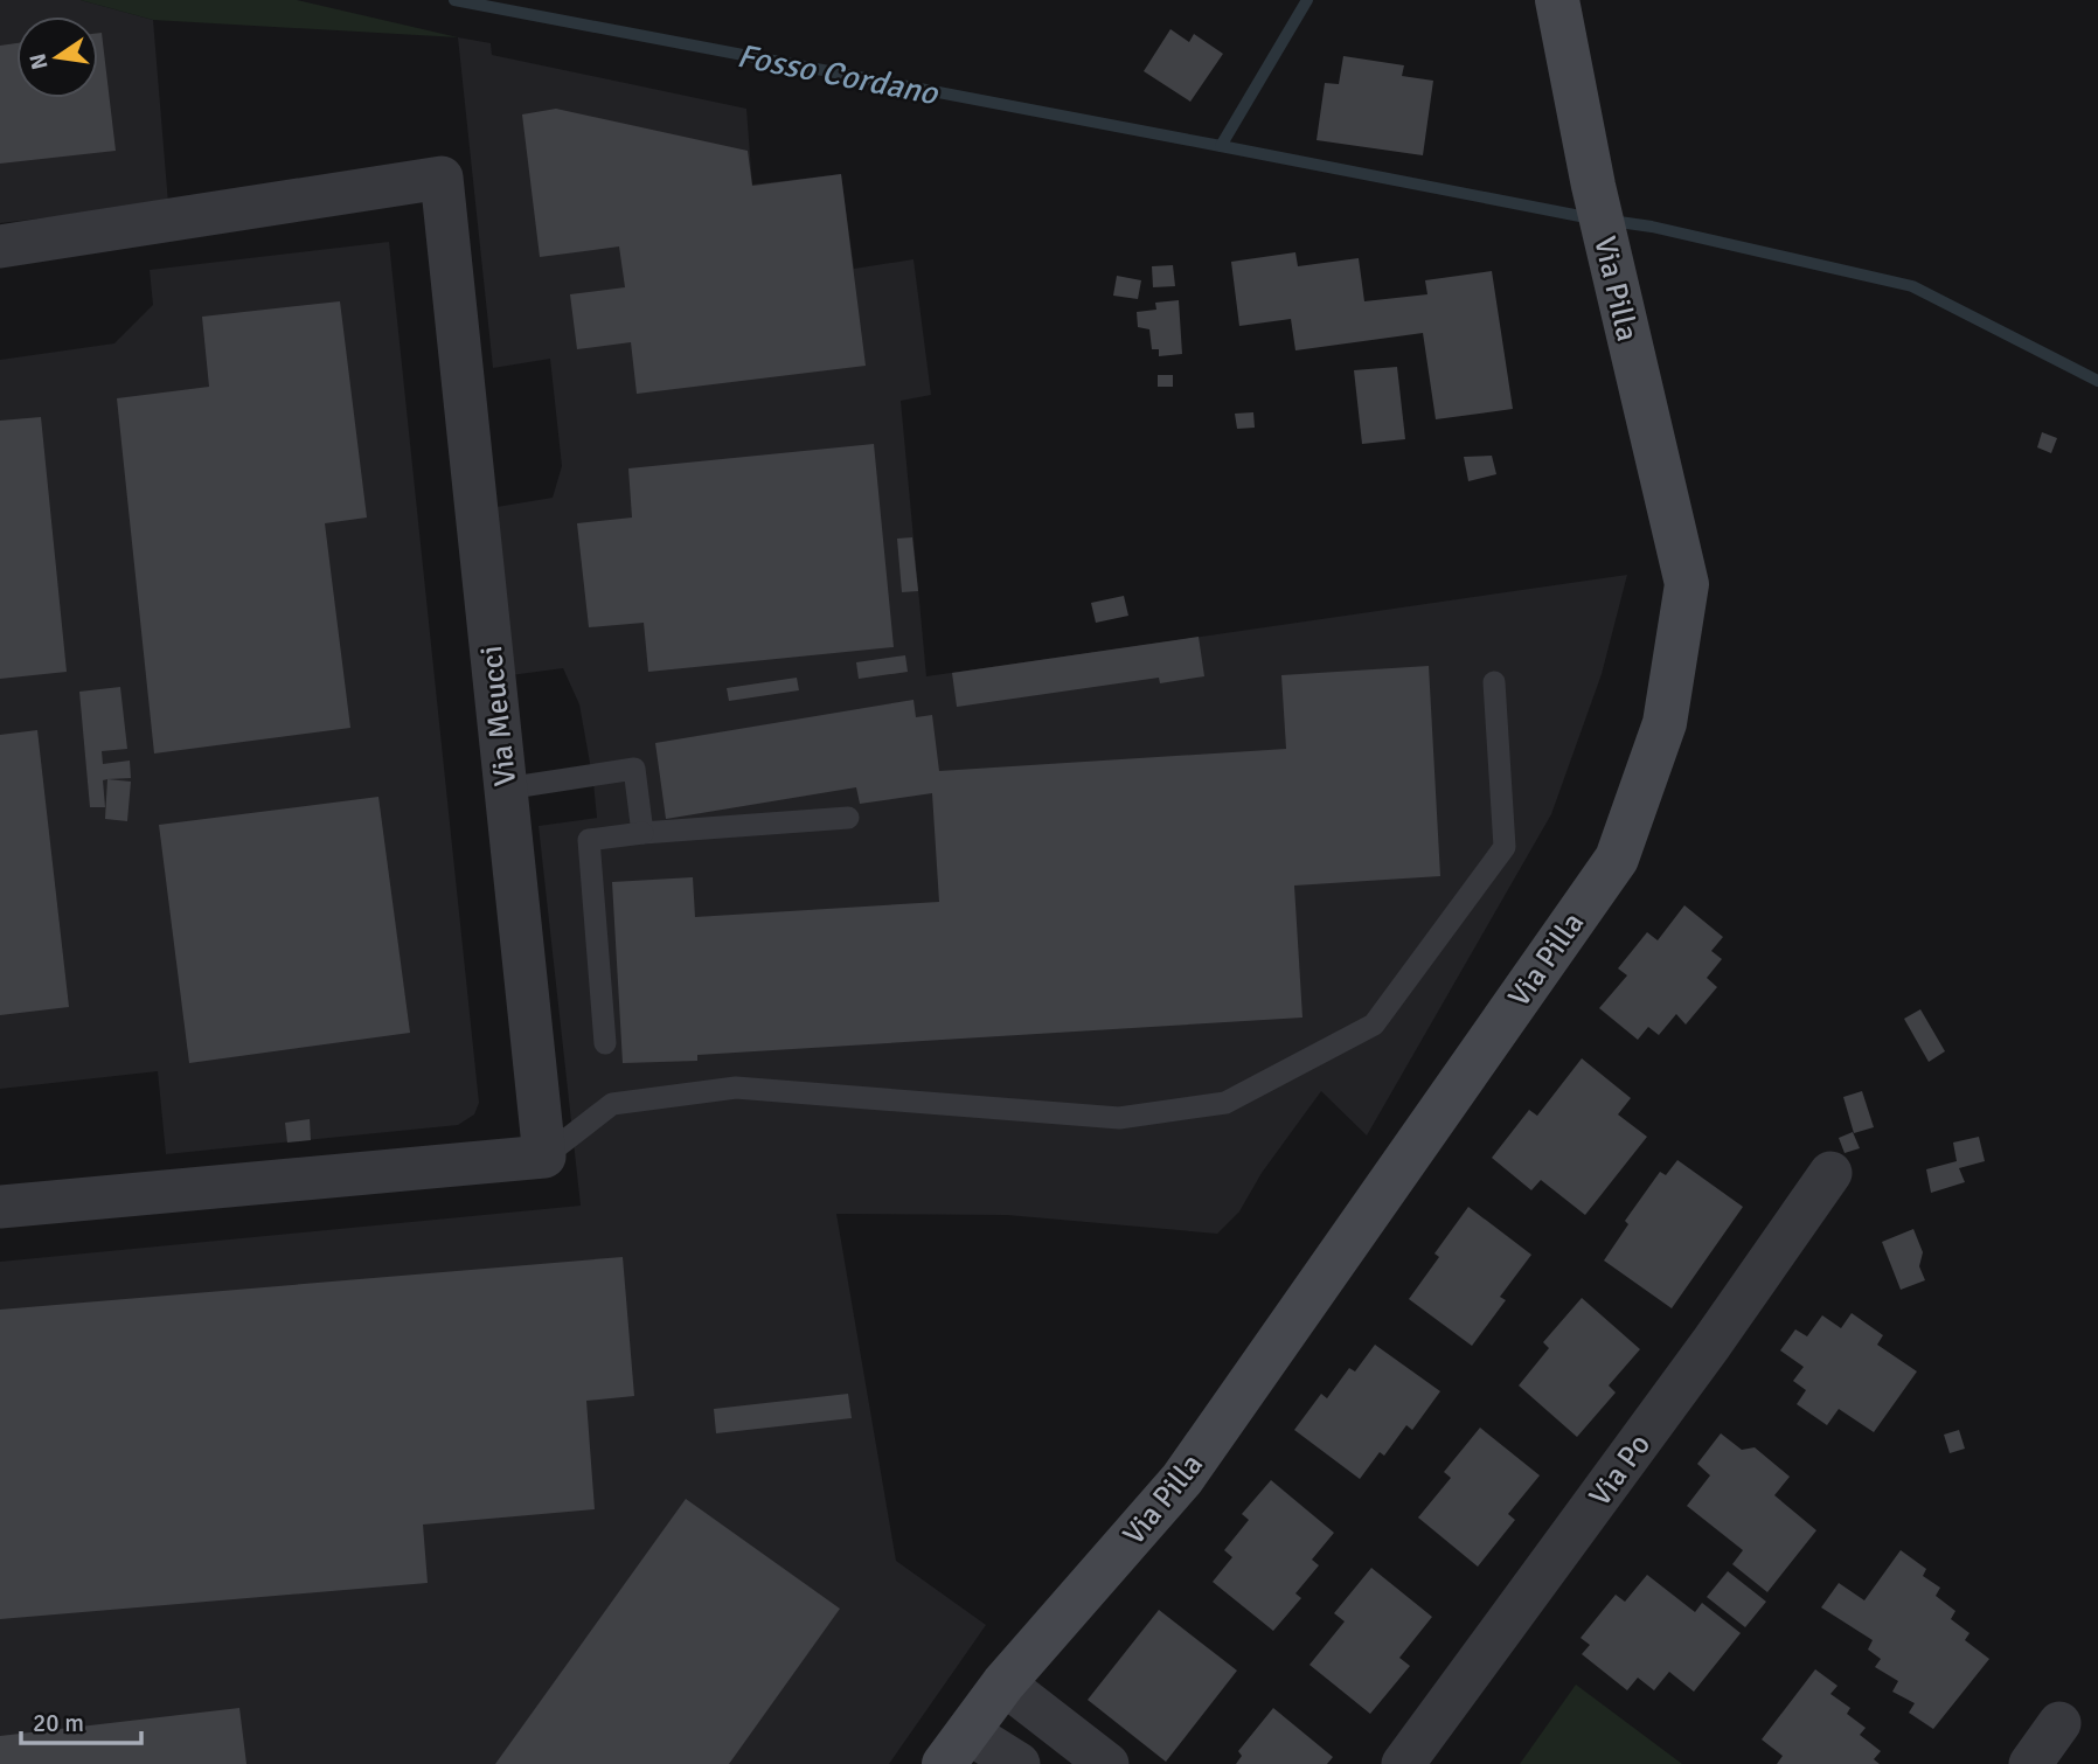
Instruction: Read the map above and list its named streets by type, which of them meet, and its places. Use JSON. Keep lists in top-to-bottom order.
{
  "streets": {
    "main road": ["Via Pilla"],
    "street": ["Via Meucci", "Via Po"]
  },
  "water": ["Fosso Cordano"],
  "scale_bar": "20 m",
  "north": "left"
}
